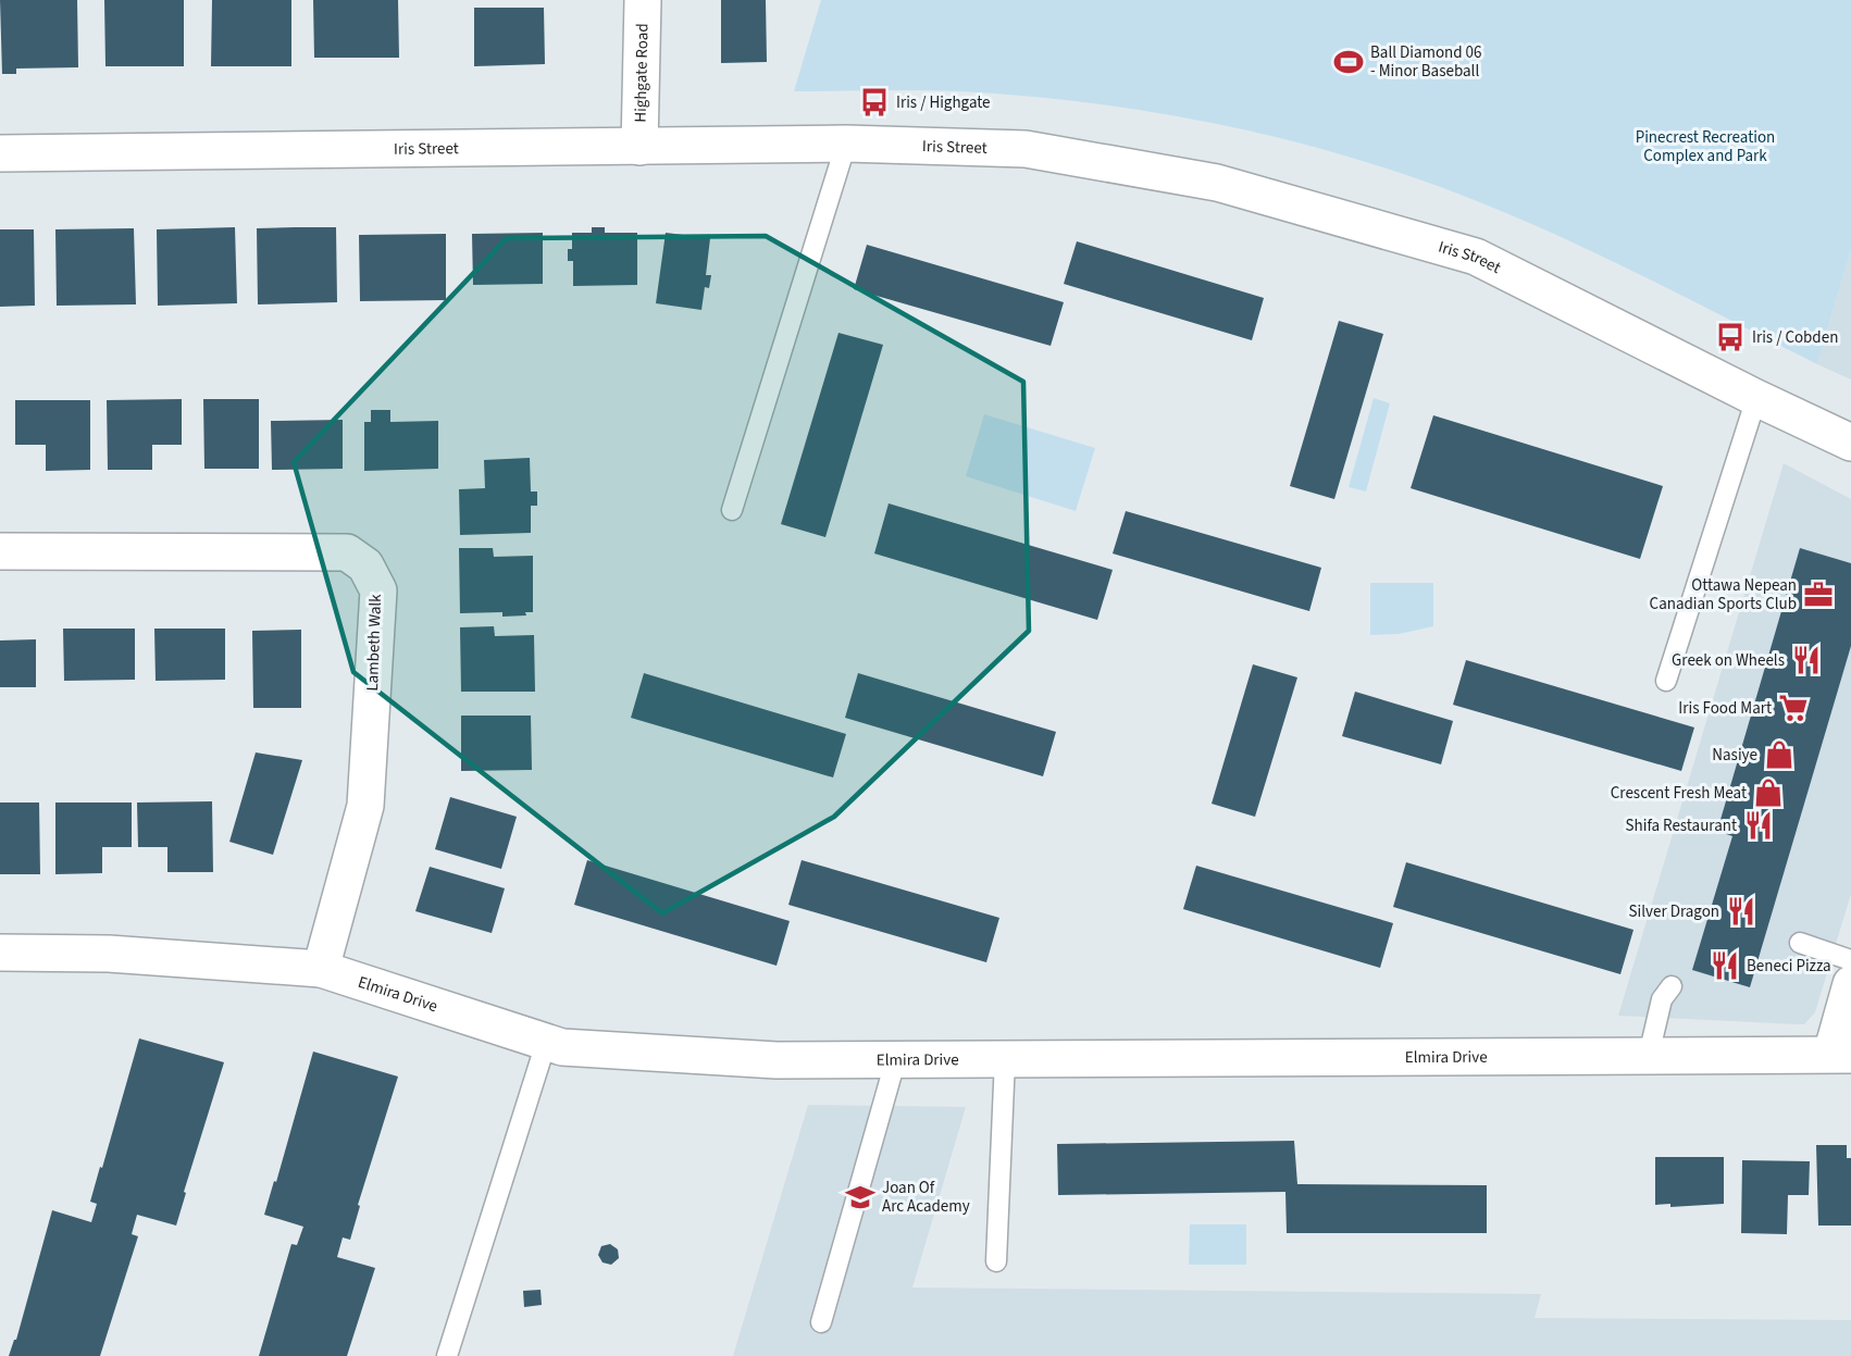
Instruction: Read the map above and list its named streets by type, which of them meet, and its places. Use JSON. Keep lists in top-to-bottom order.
{
  "streets": {
    "street": [
      "Highgate Road",
      "Iris Street",
      "Lambeth Walk",
      "Elmira Drive"
    ]
  },
  "crossings": [
    ["Highgate Road", "Iris Street"],
    ["Lambeth Walk", "Elmira Drive"]
  ],
  "parks": ["Pinecrest Recreation Complex and Park"],
  "places": {
    "sports": ["Ball Diamond 06 - Minor Baseball"],
    "bus stop": ["Iris / Highgate", "Iris / Cobden"],
    "office": ["Ottawa Nepean Canadian Sports Club"],
    "restaurant": [
      "Greek on Wheels",
      "Shifa Restaurant",
      "Silver Dragon",
      "Beneci Pizza"
    ],
    "supermarket": ["Iris Food Mart"],
    "shop": ["Nasiye", "Crescent Fresh Meat"],
    "school or university": ["Joan Of Arc Academy"]
  }
}
